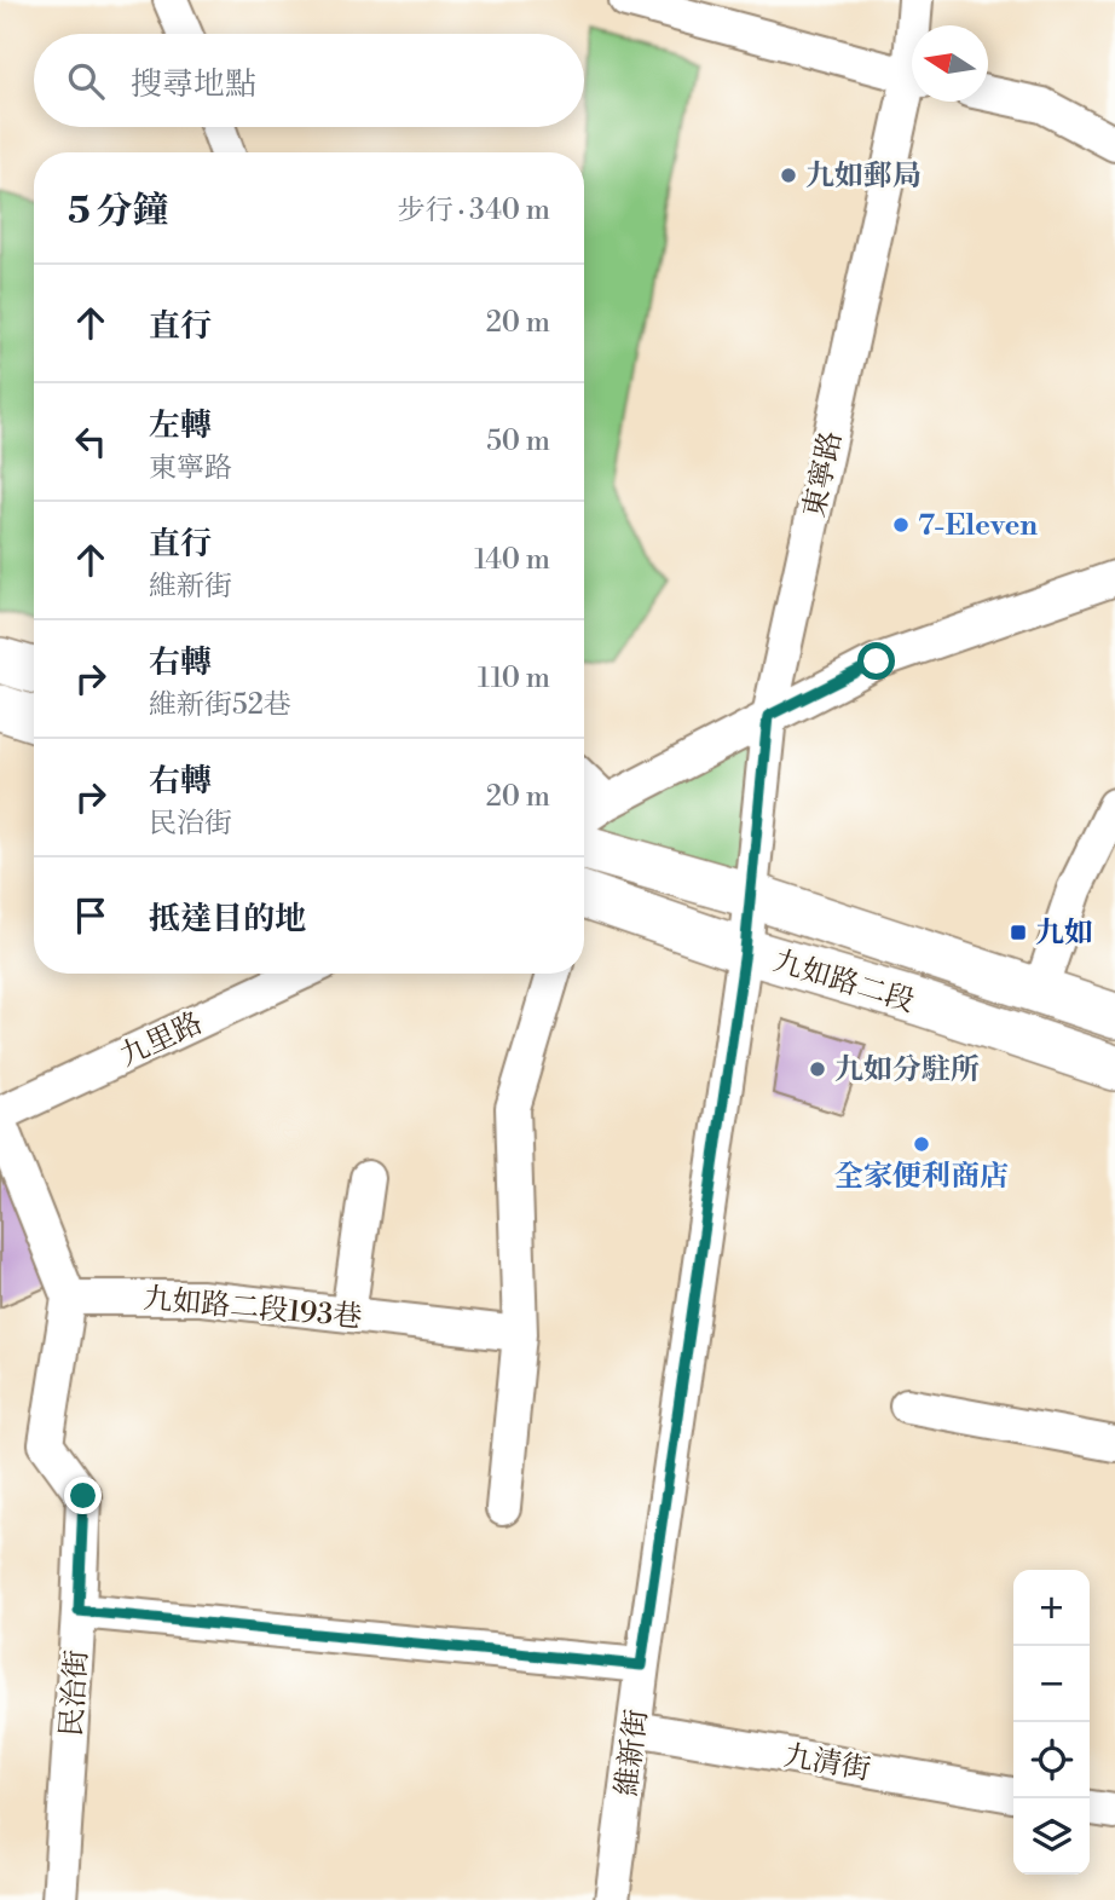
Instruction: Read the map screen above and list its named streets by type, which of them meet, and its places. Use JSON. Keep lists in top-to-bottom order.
{
  "streets": {
    "main road": ["九如路二段"],
    "street": [
      "東寧路",
      "九里路",
      "九如路二段193巷",
      "民治街",
      "維新街",
      "九清街"
    ]
  },
  "crossings": [
    ["東寧路", "九如路二段"],
    ["東寧路", "維新街"],
    ["九如路二段", "維新街"],
    ["九如路二段193巷", "民治街"],
    ["維新街", "九清街"]
  ],
  "places": {
    "other": [
      "九如郵局",
      "7-Eleven",
      "九如分駐所",
      "全家便利商店"
    ],
    "transit": ["九如"]
  },
  "north": "left",
  "page": {
    "search": "搜尋地點",
    "heading": ["5 分鐘", "步行 · 340 m"],
    "list": [
      ["直行", "20 m"],
      ["左轉", "東寧路", "50 m"],
      ["直行", "維新街", "140 m"],
      ["右轉", "維新街52巷", "110 m"],
      ["右轉", "民治街", "20 m"],
      "抵達目的地"
    ],
    "map_buttons": ["+", "−"]
  }
}
